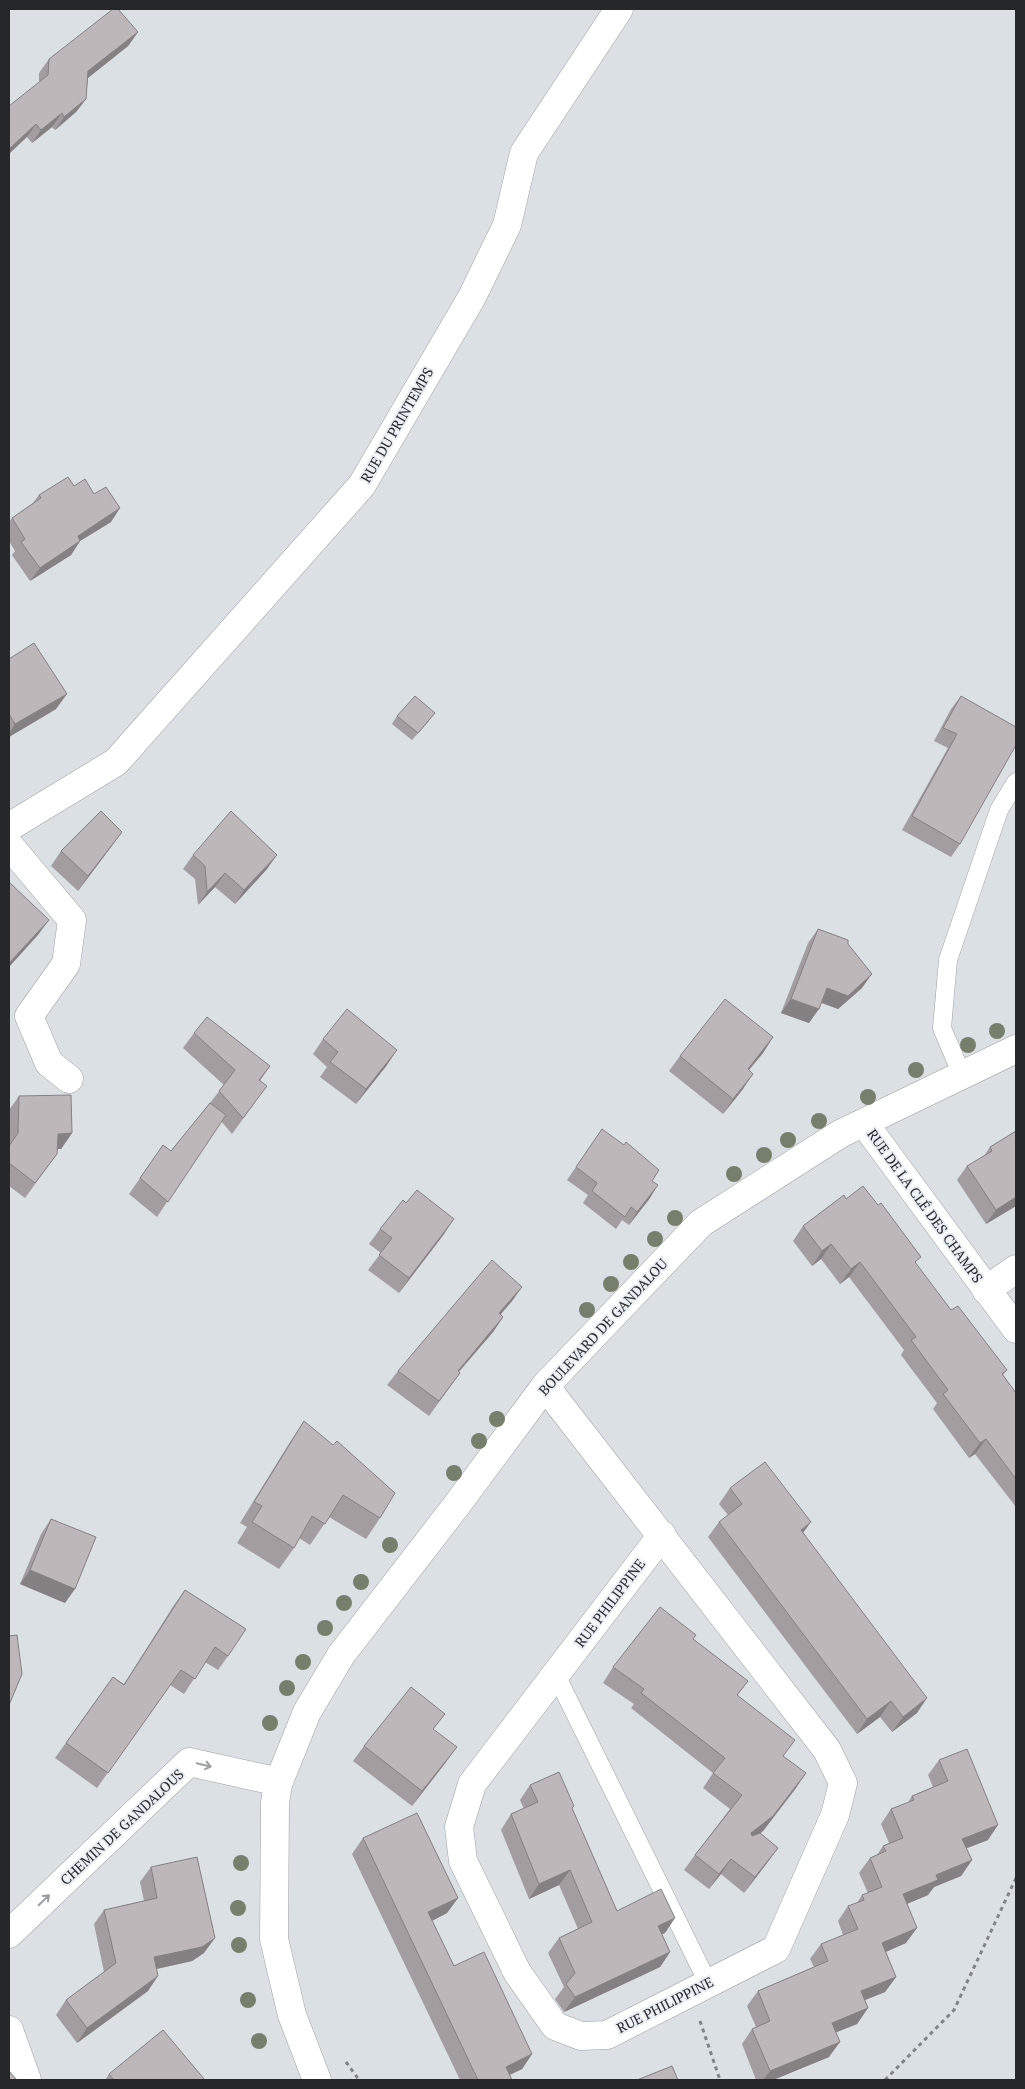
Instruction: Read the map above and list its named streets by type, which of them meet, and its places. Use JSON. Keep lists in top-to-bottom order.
{
  "streets": {
    "street": [
      "RUE DU PRINTEMPS",
      "RUE DE LA CLÉ DES CHAMPS",
      "BOULEVARD DE GANDALOU",
      "RUE PHILIPPINE",
      "CHEMIN DE GANDALOUS"
    ]
  },
  "crossings": [
    ["RUE DE LA CLÉ DES CHAMPS", "BOULEVARD DE GANDALOU"],
    ["BOULEVARD DE GANDALOU", "RUE PHILIPPINE"],
    ["BOULEVARD DE GANDALOU", "CHEMIN DE GANDALOUS"]
  ],
  "one_way": ["CHEMIN DE GANDALOUS"]
}
